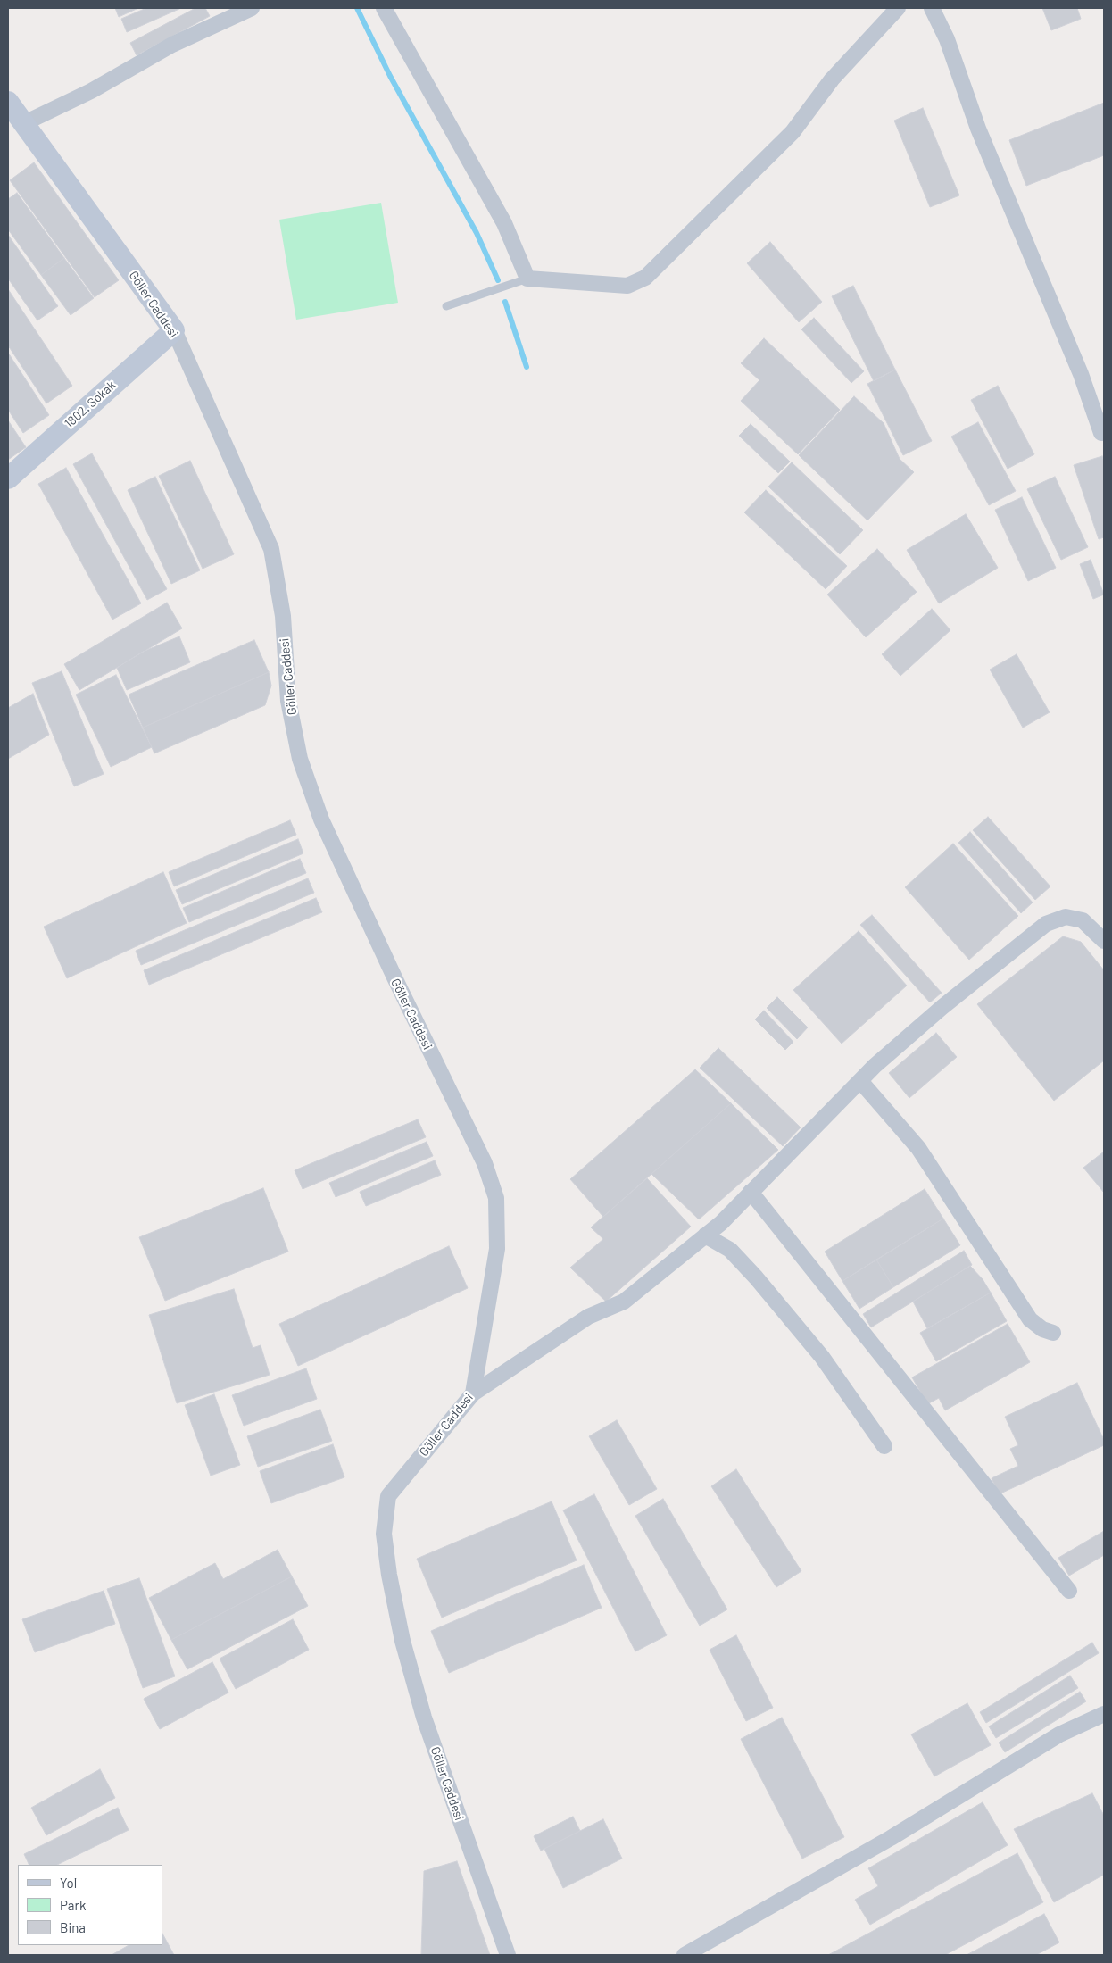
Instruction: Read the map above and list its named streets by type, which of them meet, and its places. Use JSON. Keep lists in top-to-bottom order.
{
  "streets": {
    "street": ["Göller Caddesi", "1802. Sokak"]
  },
  "crossings": [
    ["Göller Caddesi", "1802. Sokak"]
  ],
  "legend": ["Yol", "Park", "Bina"]
}
